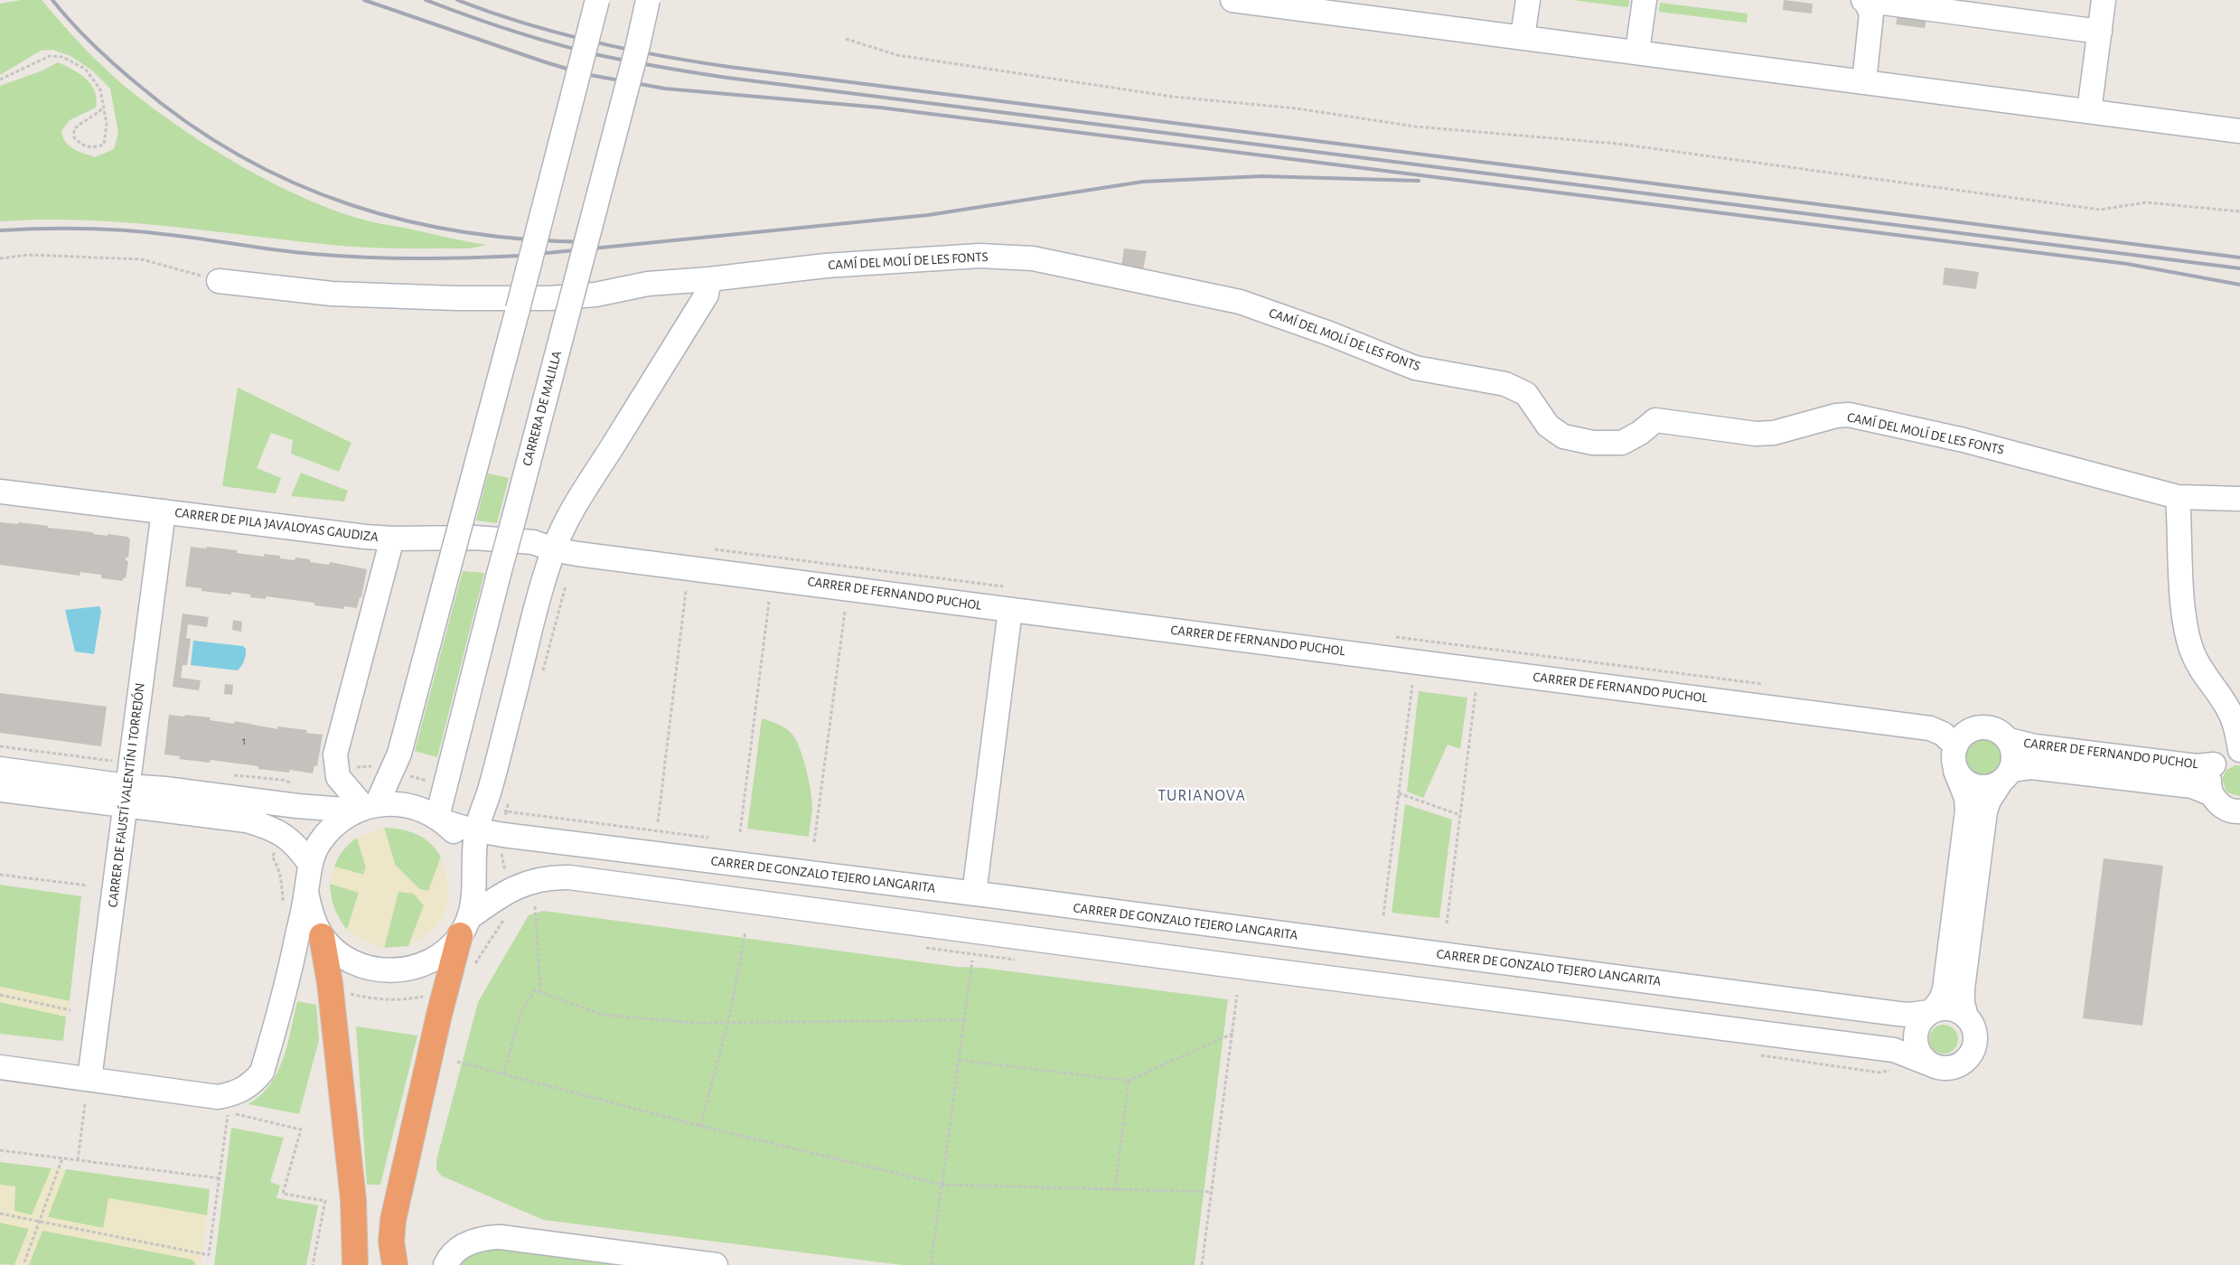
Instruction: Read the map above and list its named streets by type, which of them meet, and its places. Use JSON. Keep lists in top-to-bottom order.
{
  "streets": {
    "street": [
      "CAMÍ DEL MOLÍ DE LES FONTS",
      "CARRERA DE MALILLA",
      "CARRER DE PILA JAVALOYAS GAUDIZA",
      "CARRER DE FERNANDO PUCHOL",
      "CARRER DE FAUSTÍ VALENTÍN I TORREJÓN",
      "CARRER DE GONZALO TEJERO LANGARITA"
    ]
  },
  "crossings": [
    ["CARRERA DE MALILLA", "CARRER DE GONZALO TEJERO LANGARITA"],
    ["CARRER DE PILA JAVALOYAS GAUDIZA", "CARRER DE FERNANDO PUCHOL"],
    ["CARRER DE PILA JAVALOYAS GAUDIZA", "CARRER DE FAUSTÍ VALENTÍN I TORREJÓN"]
  ],
  "districts": ["TURIANOVA"],
  "house_numbers": ["1"]
}
